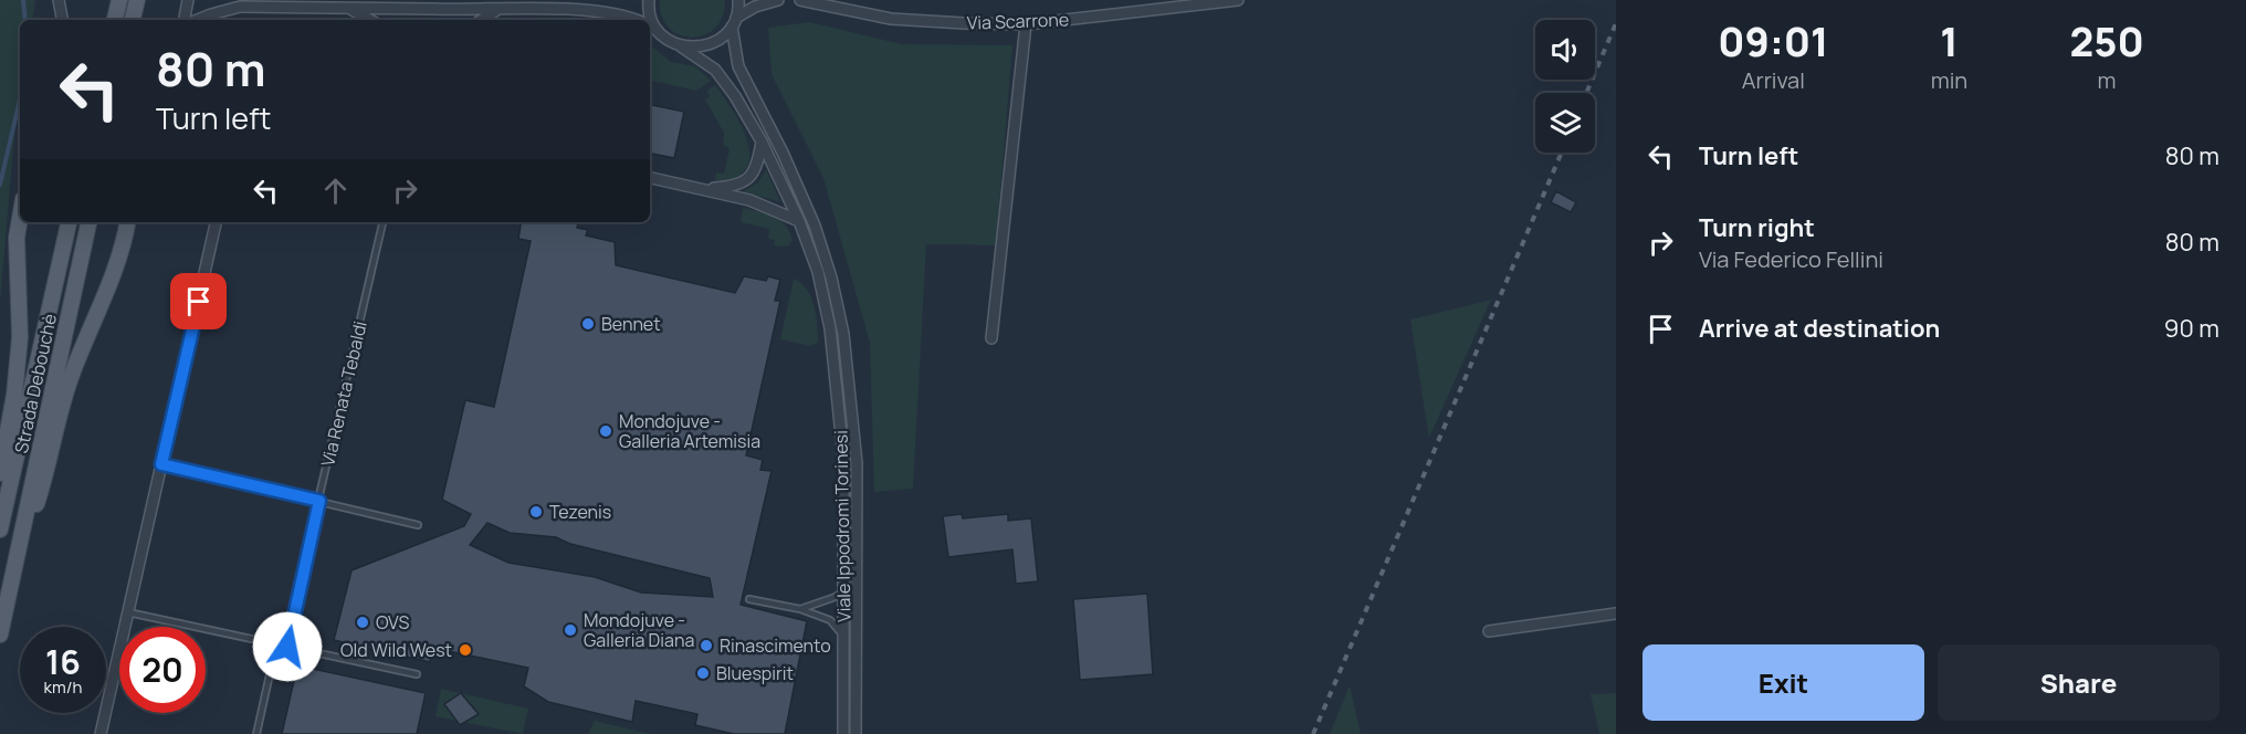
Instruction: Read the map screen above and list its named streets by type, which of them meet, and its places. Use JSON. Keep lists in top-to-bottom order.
{
  "streets": {
    "main road": ["Strada Debouchè"],
    "street": ["Via Scarrone", "Viale Ippodromi Torinesi"],
    "lane": ["Via Renata Tebaldi"]
  },
  "places": [
    "Bennet",
    "Mondojuve - Galleria Artemisia",
    "Tezenis",
    "OVS",
    "Mondojuve - Galleria Diana",
    "Rinascimento",
    "Old Wild West",
    "Bluespirit"
  ],
  "page": {
    "eta": [
      "09:01",
      "Arrival",
      "1",
      "min",
      "250",
      "m"
    ],
    "turn": ["80 m", "Turn left"],
    "list": [
      {
        "name": "Turn left",
        "value": "80 m"
      },
      {
        "name": "Turn right",
        "note": "Via Federico Fellini",
        "value": "80 m"
      },
      {
        "name": "Arrive at destination",
        "value": "90 m"
      }
    ],
    "speed": "16 km/h",
    "limit": "20",
    "buttons": ["Exit", "Share"]
  }
}
